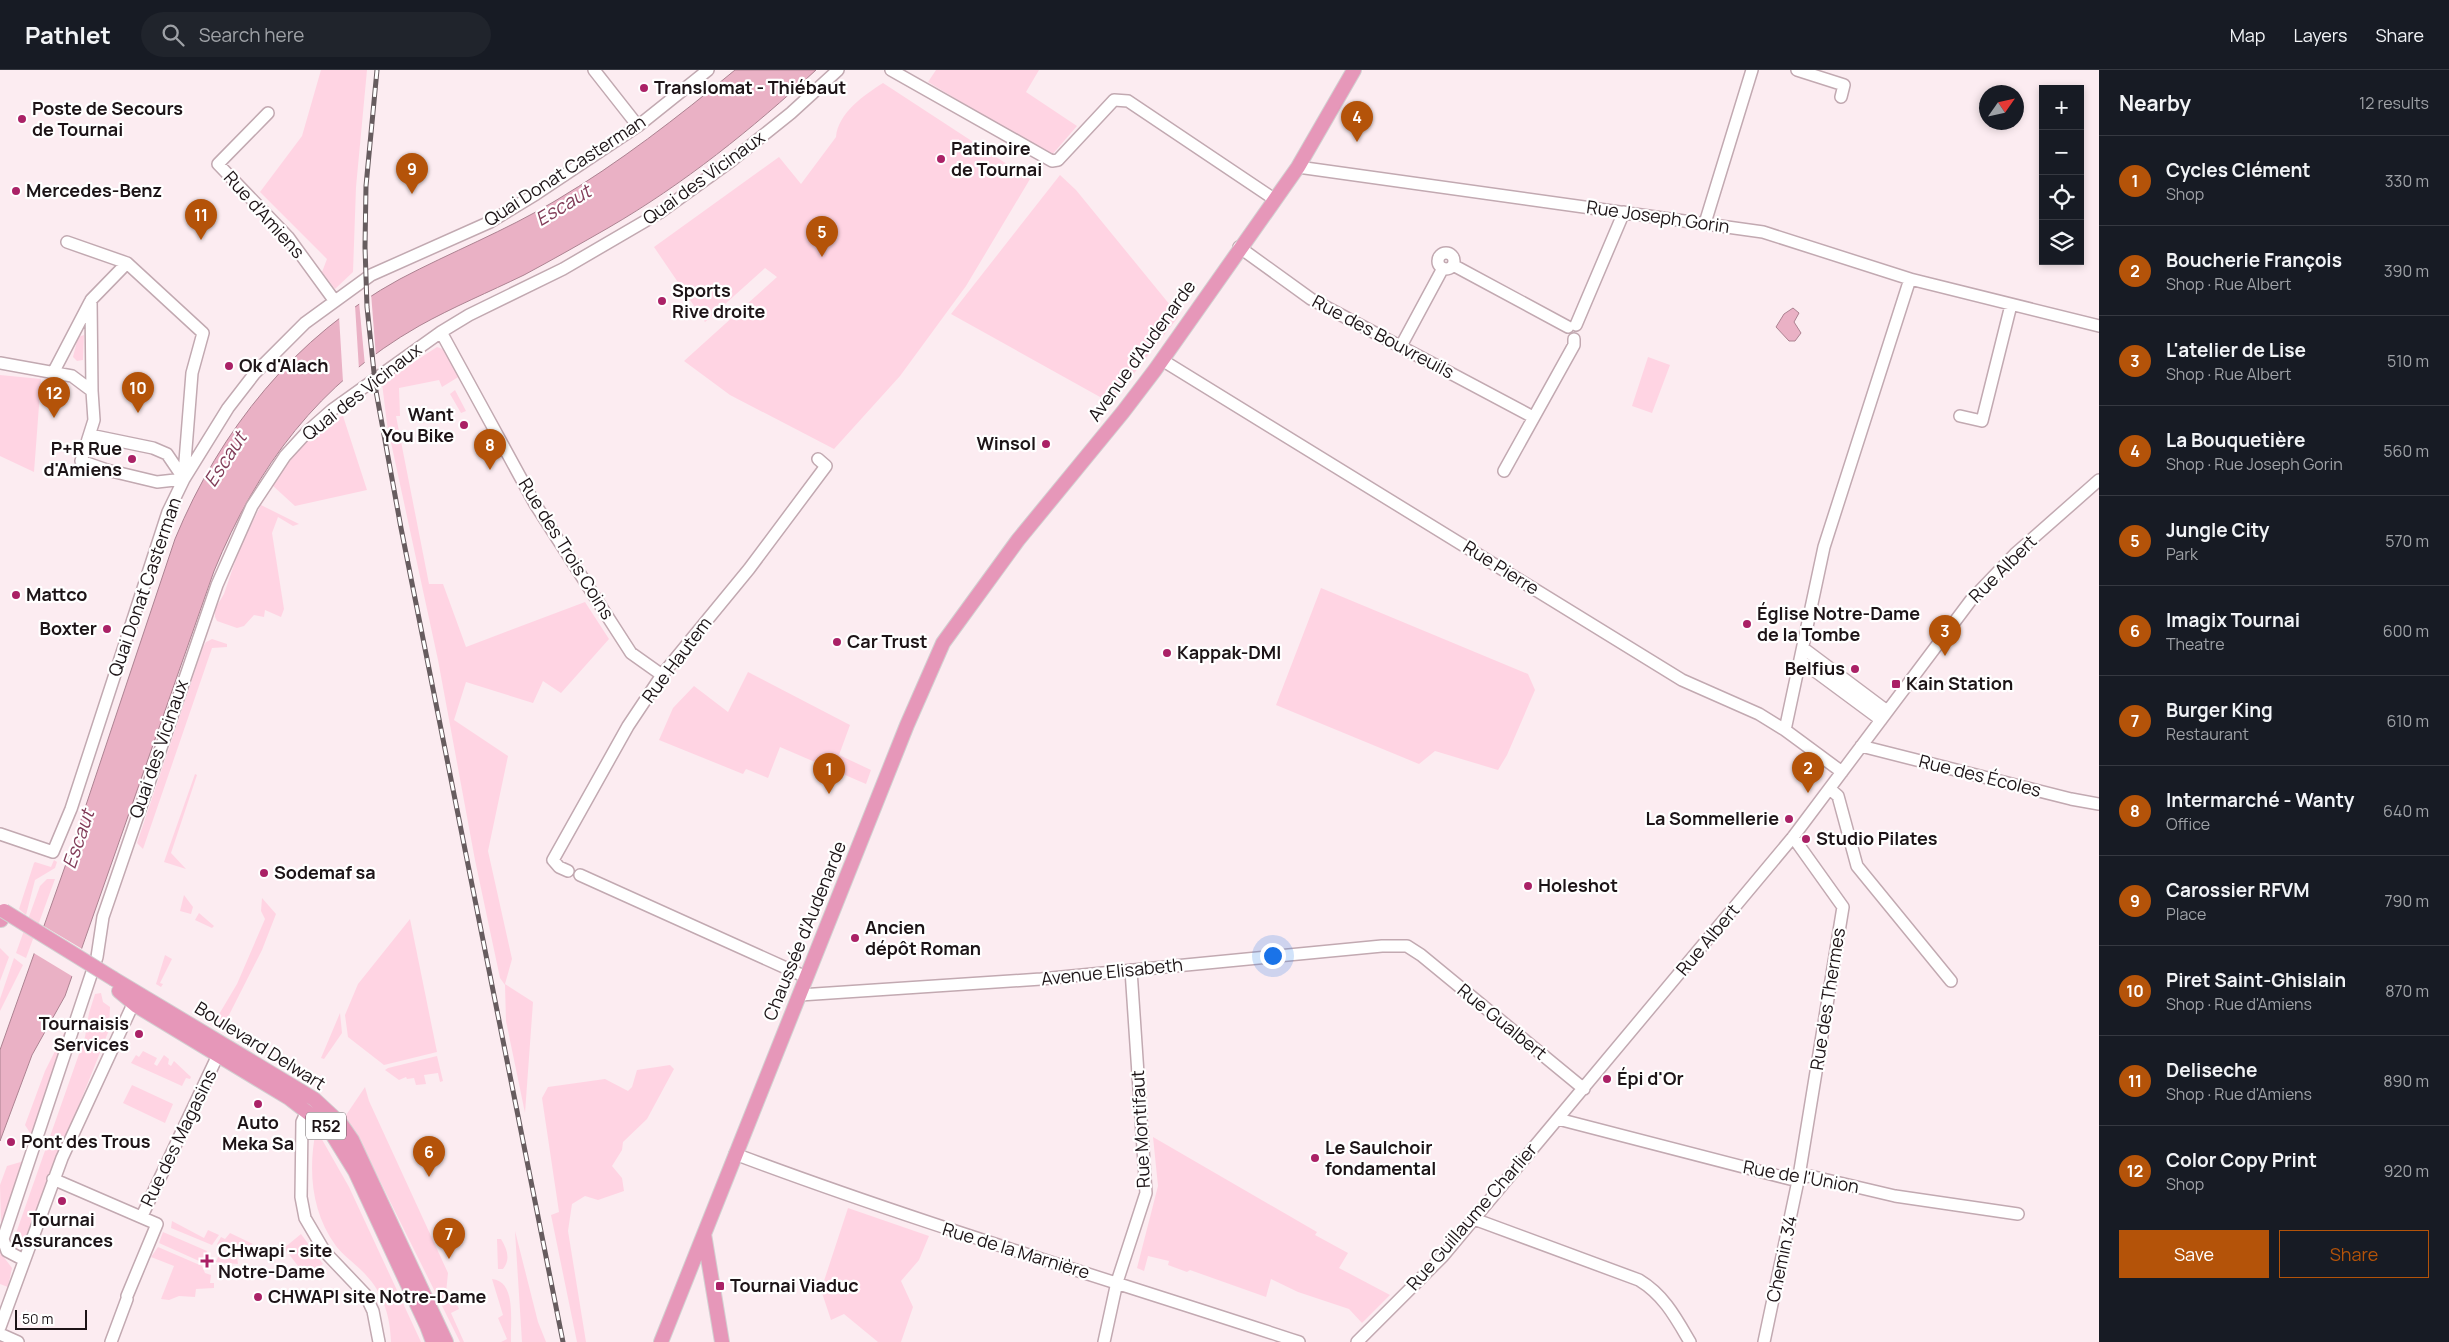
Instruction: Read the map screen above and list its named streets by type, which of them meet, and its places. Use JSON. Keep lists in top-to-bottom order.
{
  "streets": {
    "main road": [
      "Avenue d'Audenarde",
      "Chaussée d'Audenarde",
      "Boulevard Delwart",
      "R52"
    ],
    "street": [
      "Quai Donat Casterman",
      "Quai des Vicinaux",
      "Rue d'Amiens",
      "Rue Joseph Gorin",
      "Rue des Bouvreuils",
      "Rue des Trois Coins",
      "Rue Pierre",
      "Rue Albert",
      "Rue Hautem",
      "Rue des Écoles",
      "Avenue Elisabeth",
      "Rue des Thermes",
      "Rue Gualbert",
      "Rue Montifaut",
      "Rue des Magasins",
      "Rue de l'Union",
      "Rue Guillaume Charlier",
      "Rue de la Marnière",
      "Chemin 34"
    ]
  },
  "crossings": [
    ["Quai Donat Casterman", "Rue d'Amiens"],
    ["Quai des Vicinaux", "Rue des Trois Coins"],
    ["Rue Joseph Gorin", "Avenue d'Audenarde"],
    ["Rue des Bouvreuils", "Avenue d'Audenarde"],
    ["Avenue d'Audenarde", "Rue Pierre"],
    ["Avenue d'Audenarde", "Chaussée d'Audenarde"],
    ["Rue des Trois Coins", "Rue Hautem"],
    ["Rue Pierre", "Rue Albert"],
    ["Rue Albert", "Rue des Écoles"],
    ["Rue Albert", "Rue des Thermes"],
    ["Rue Albert", "Rue Gualbert"],
    ["Rue Albert", "Rue Guillaume Charlier"],
    ["Chaussée d'Audenarde", "Avenue Elisabeth"],
    ["Chaussée d'Audenarde", "Rue de la Marnière"],
    ["Avenue Elisabeth", "Rue Gualbert"],
    ["Avenue Elisabeth", "Rue Montifaut"],
    ["Rue des Thermes", "Rue de l'Union"],
    ["Rue des Thermes", "Chemin 34"],
    ["Rue Gualbert", "Rue Guillaume Charlier"],
    ["Boulevard Delwart", "Rue des Magasins"],
    ["Rue Montifaut", "Rue de la Marnière"],
    ["Rue de l'Union", "Rue Guillaume Charlier"],
    ["Rue de l'Union", "Chemin 34"]
  ],
  "water": ["Escaut"],
  "places": {
    "other": [
      "Translomat - Thiébaut",
      "Poste de Secours de Tournai",
      "Patinoire de Tournai",
      "Mercedes-Benz",
      "Sports Rive droite",
      "Ok d'Alach",
      "Want You Bike",
      "Winsol",
      "P+R Rue d'Amiens",
      "Mattco",
      "Église Notre-Dame de la Tombe",
      "Boxter",
      "Car Trust",
      "Kappak-DMI",
      "Belfius",
      "La Sommellerie",
      "Studio Pilates",
      "Sodemaf sa",
      "Holeshot",
      "Ancien dépôt Roman",
      "Tournaisis Services",
      "Épi d'Or",
      "Auto Meka Sa",
      "Pont des Trous",
      "Le Saulchoir fondamental",
      "Tournai Assurances",
      "CHWAPI site Notre-Dame"
    ],
    "transit": ["Kain Station", "Tournai Viaduc"],
    "health": ["CHwapi - site Notre-Dame"]
  },
  "scale_bar": "50 m",
  "north": "top right",
  "page": {
    "header": "Pathlet",
    "search": "Search here",
    "nav": ["Map", "Layers", "Share"],
    "heading": ["Nearby", "12 results"],
    "map_buttons": ["+", "−"],
    "pins": [
      "4",
      "9",
      "11",
      "5",
      "10",
      "12",
      "8",
      "3",
      "2",
      "1",
      "6",
      "7"
    ],
    "list": [
      {
        "mark": "1",
        "name": "Cycles Clément",
        "note": "Shop",
        "value": "330 m"
      },
      {
        "mark": "2",
        "name": "Boucherie François",
        "note": "Shop · Rue Albert",
        "value": "390 m"
      },
      {
        "mark": "3",
        "name": "L'atelier de Lise",
        "note": "Shop · Rue Albert",
        "value": "510 m"
      },
      {
        "mark": "4",
        "name": "La Bouquetière",
        "note": "Shop · Rue Joseph Gorin",
        "value": "560 m"
      },
      {
        "mark": "5",
        "name": "Jungle City",
        "note": "Park",
        "value": "570 m"
      },
      {
        "mark": "6",
        "name": "Imagix Tournai",
        "note": "Theatre",
        "value": "600 m"
      },
      {
        "mark": "7",
        "name": "Burger King",
        "note": "Restaurant",
        "value": "610 m"
      },
      {
        "mark": "8",
        "name": "Intermarché - Wanty",
        "note": "Office",
        "value": "640 m"
      },
      {
        "mark": "9",
        "name": "Carossier RFVM",
        "note": "Place",
        "value": "790 m"
      },
      {
        "mark": "10",
        "name": "Piret Saint-Ghislain",
        "note": "Shop · Rue d'Amiens",
        "value": "870 m"
      },
      {
        "mark": "11",
        "name": "Deliseche",
        "note": "Shop · Rue d'Amiens",
        "value": "890 m"
      },
      {
        "mark": "12",
        "name": "Color Copy Print",
        "note": "Shop",
        "value": "920 m"
      }
    ],
    "buttons": ["Save", "Share"],
    "scale": "50 m"
  }
}
